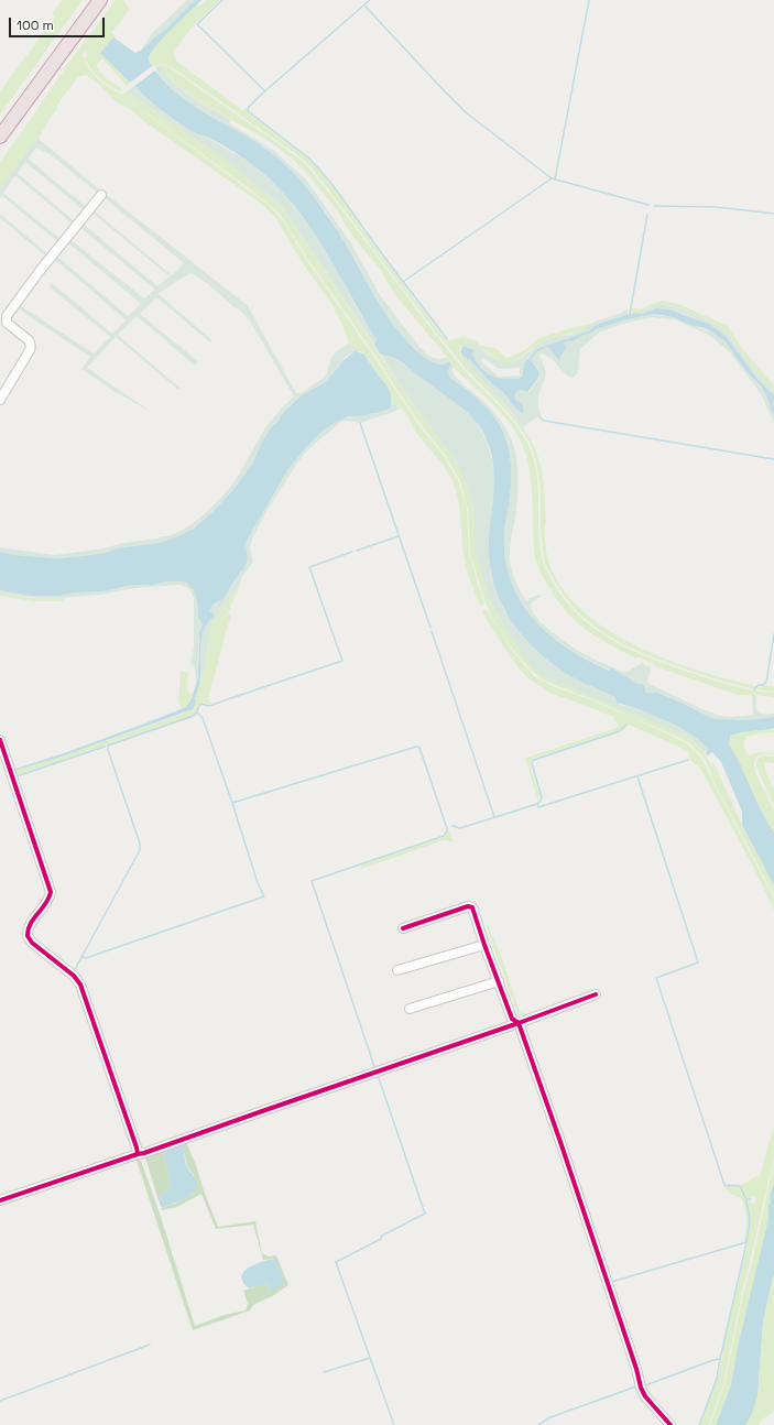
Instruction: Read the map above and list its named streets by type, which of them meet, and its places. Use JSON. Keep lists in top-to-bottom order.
{
  "scale_bar": "100 m"
}
